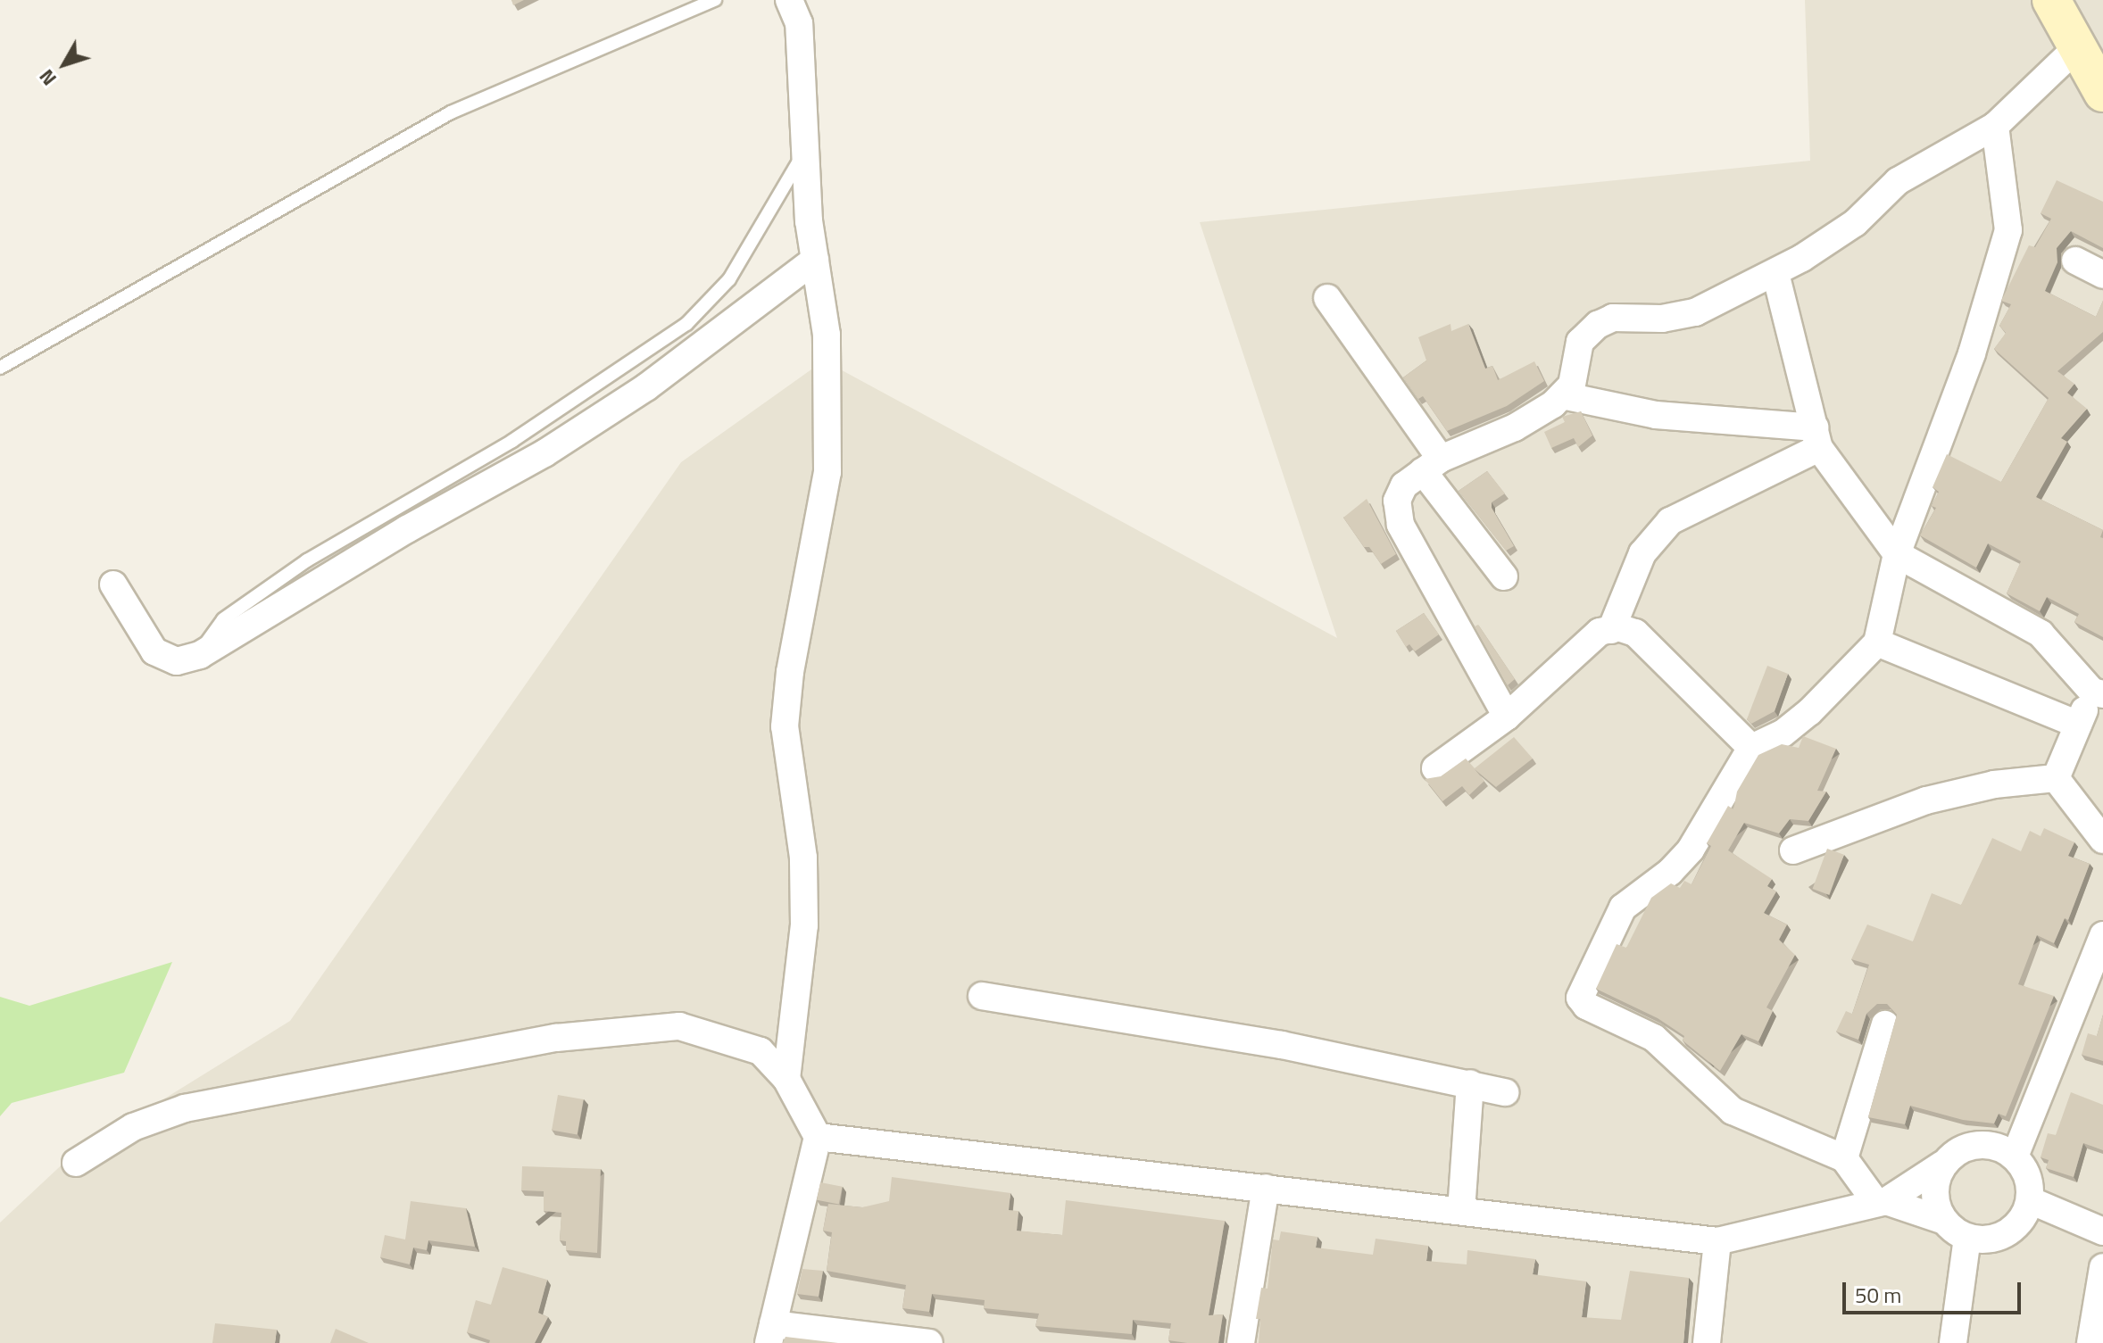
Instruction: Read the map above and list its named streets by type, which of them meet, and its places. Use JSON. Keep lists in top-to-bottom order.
{
  "scale_bar": "50 m",
  "north": "bottom left"
}
